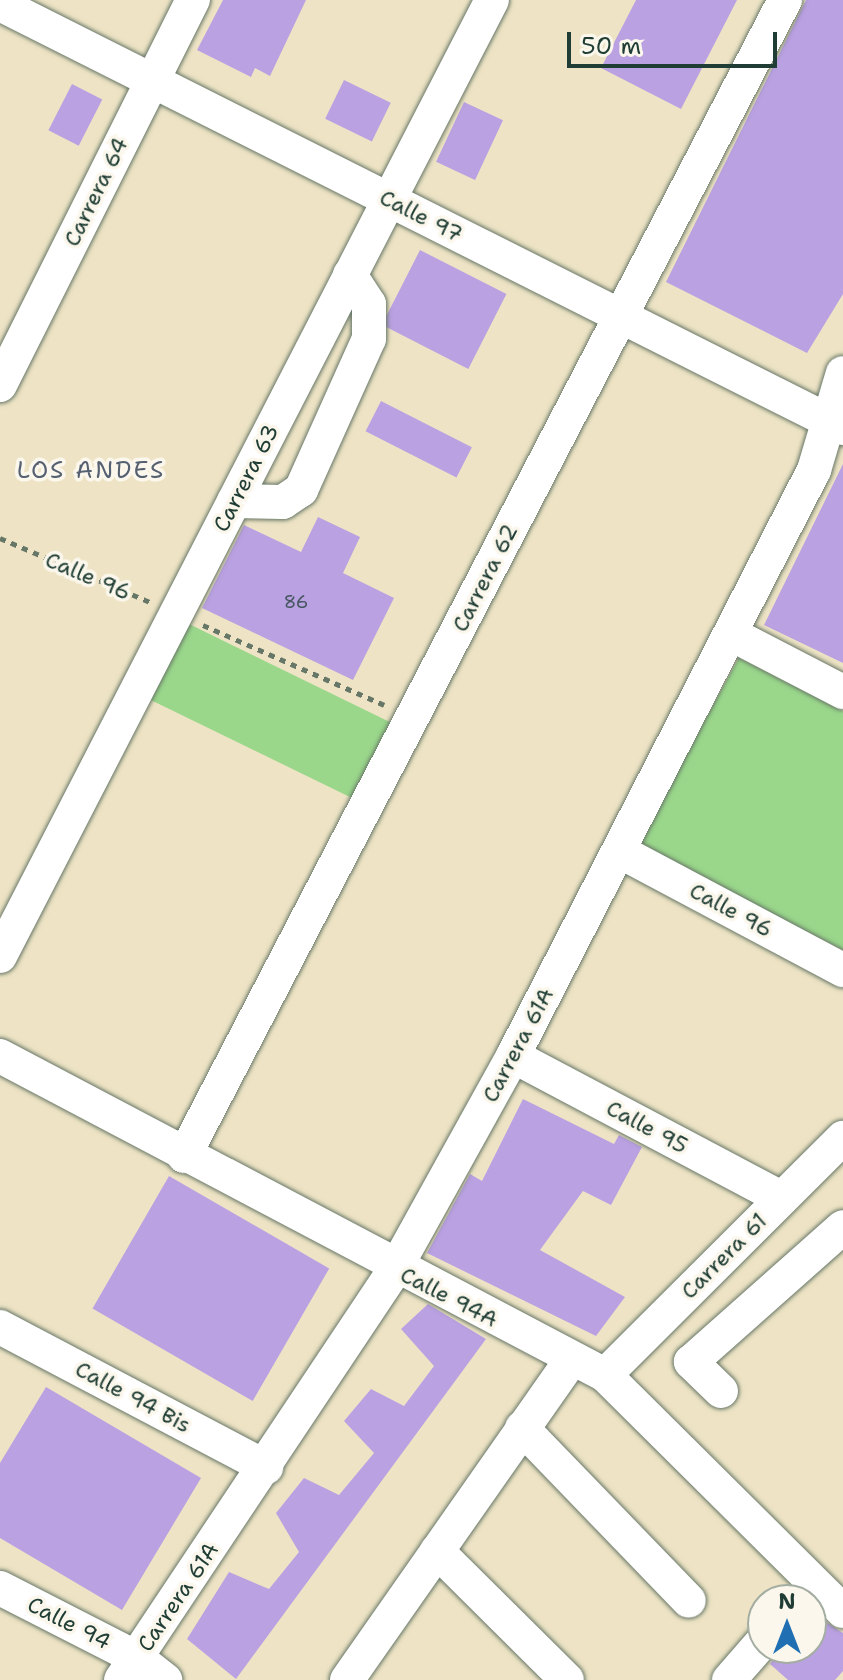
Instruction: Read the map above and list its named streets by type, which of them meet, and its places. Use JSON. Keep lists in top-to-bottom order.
{
  "streets": {
    "street": [
      "Carrera 64",
      "Calle 97",
      "Carrera 63",
      "Calle 96",
      "Carrera 62",
      "Carrera 61A",
      "Calle 95",
      "Carrera 61",
      "Calle 94A",
      "Calle 94 Bis",
      "Calle 94"
    ]
  },
  "crossings": [
    ["Carrera 64", "Calle 97"],
    ["Calle 97", "Carrera 63"],
    ["Calle 97", "Carrera 62"],
    ["Calle 97", "Carrera 61A"],
    ["Carrera 63", "Calle 96"],
    ["Calle 96", "Carrera 62"],
    ["Calle 96", "Carrera 61A"],
    ["Carrera 62", "Calle 94A"],
    ["Carrera 61A", "Calle 95"],
    ["Carrera 61A", "Calle 94A"],
    ["Carrera 61A", "Calle 94 Bis"],
    ["Carrera 61A", "Calle 94"],
    ["Calle 95", "Carrera 61"],
    ["Carrera 61", "Calle 94A"]
  ],
  "districts": ["LOS ANDES"],
  "house_numbers": ["86"],
  "scale_bar": "50 m",
  "north": "top"
}
